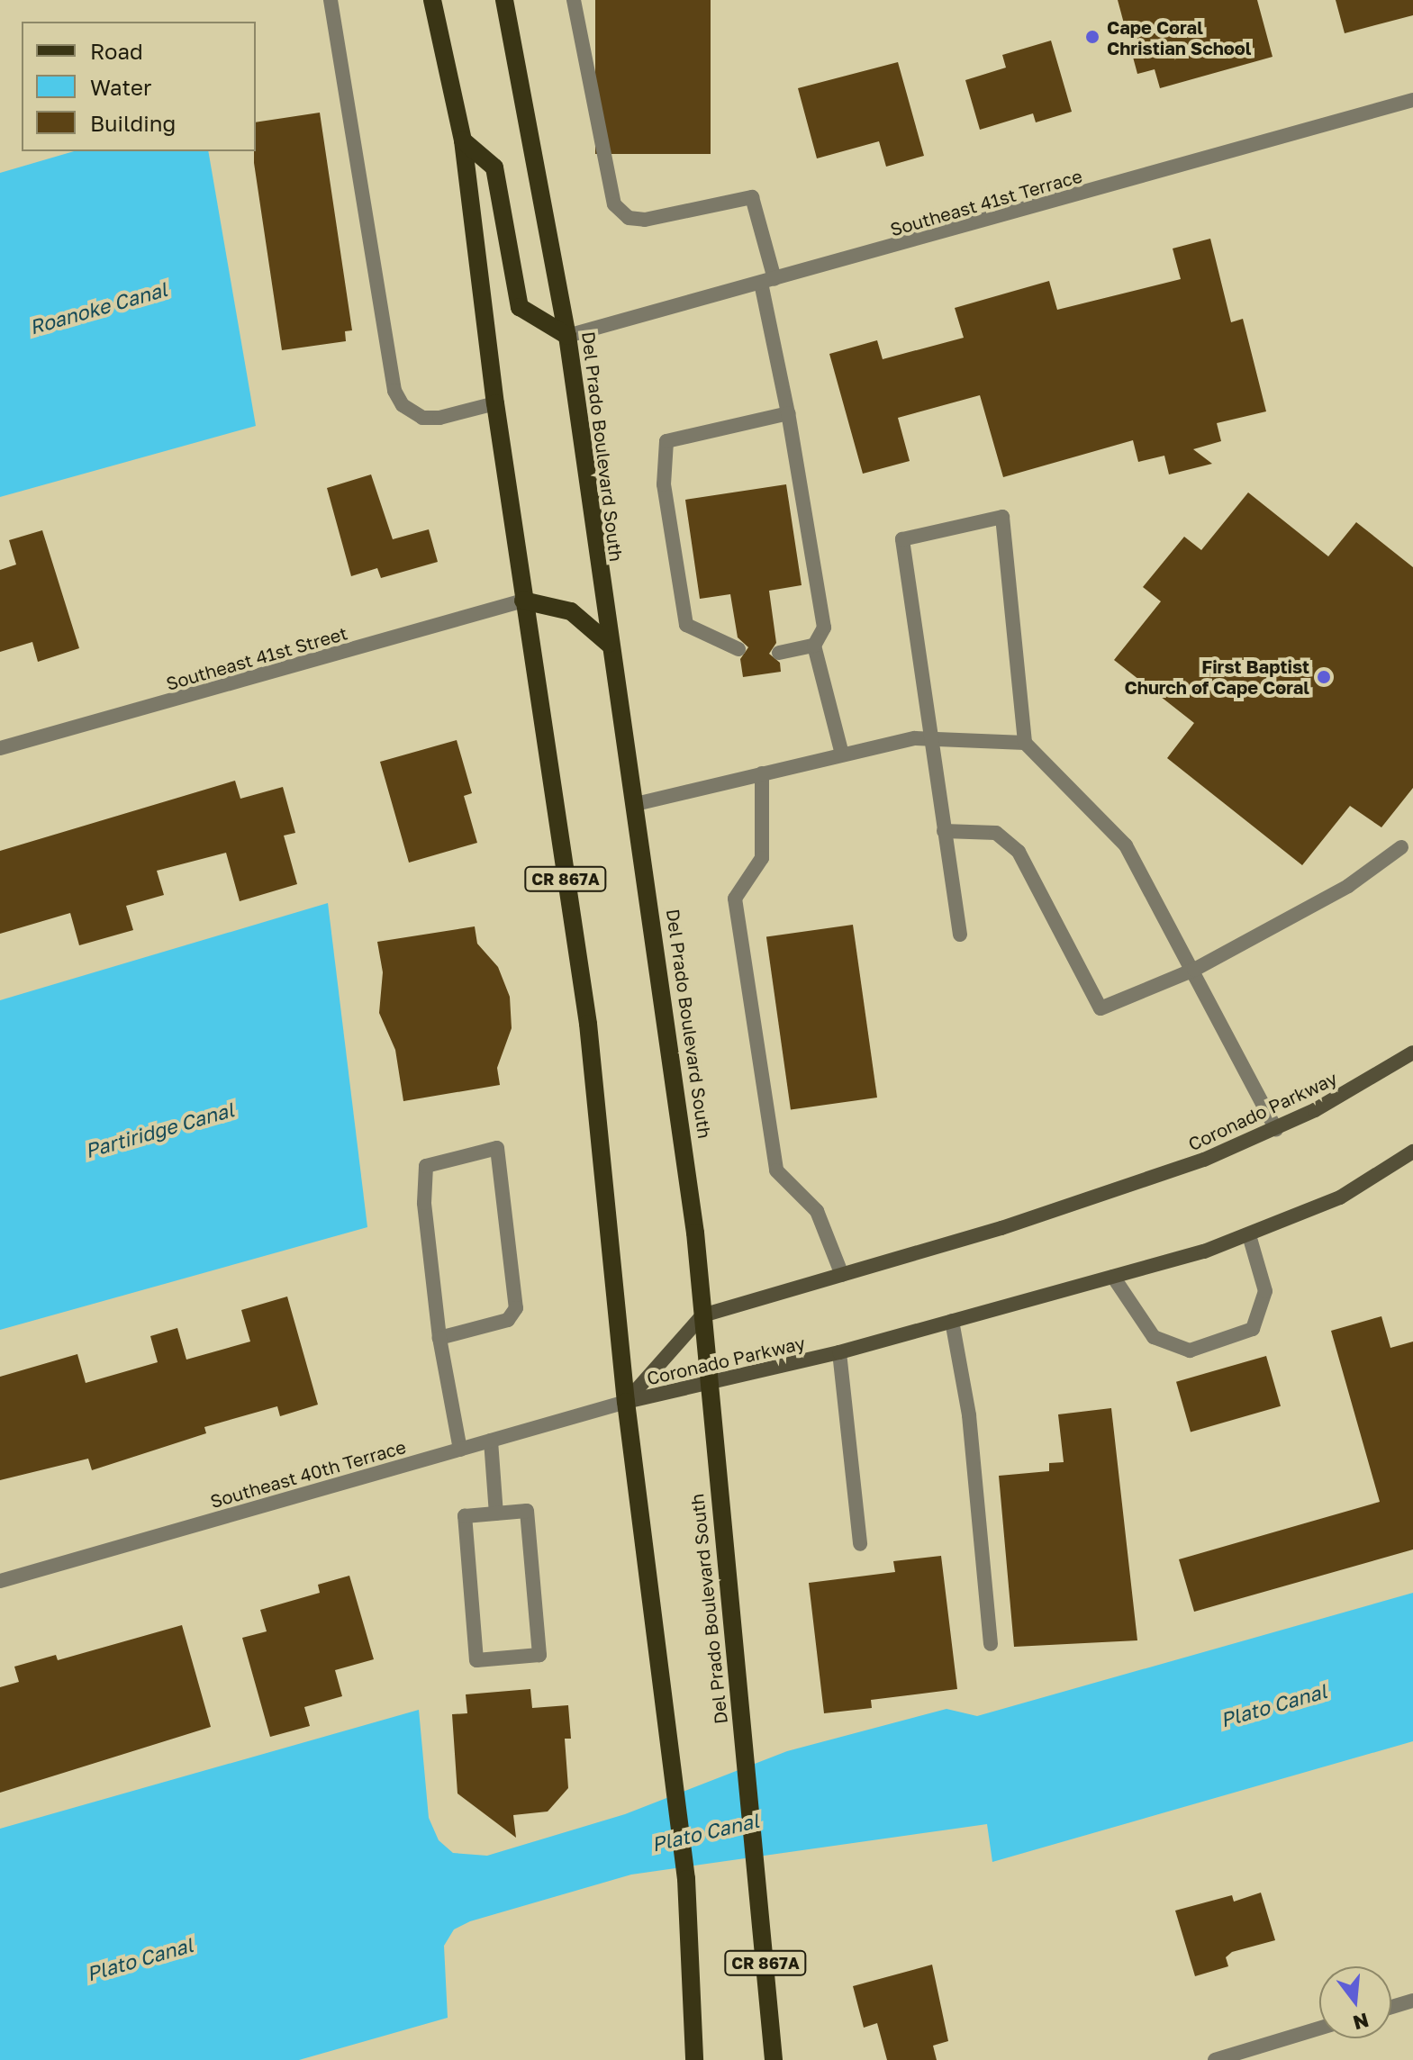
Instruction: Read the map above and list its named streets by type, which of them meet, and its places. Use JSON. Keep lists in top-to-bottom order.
{
  "streets": {
    "main road": ["Del Prado Boulevard South", "CR 867A"],
    "street": [
      "Southeast 41st Terrace",
      "Southeast 41st Street",
      "Coronado Parkway",
      "Southeast 40th Terrace"
    ]
  },
  "crossings": [
    ["Southeast 41st Terrace", "Del Prado Boulevard South"],
    ["Del Prado Boulevard South", "Coronado Parkway"],
    ["Southeast 41st Street", "CR 867A"],
    ["CR 867A", "Coronado Parkway"],
    ["CR 867A", "Southeast 40th Terrace"],
    ["Coronado Parkway", "Southeast 40th Terrace"]
  ],
  "water": ["Roanoke Canal", "Partiridge Canal", "Plato Canal"],
  "places": ["Cape Coral Christian School", "First Baptist Church of Cape Coral"],
  "legend": ["Road", "Water", "Building"],
  "north": "bottom"
}
